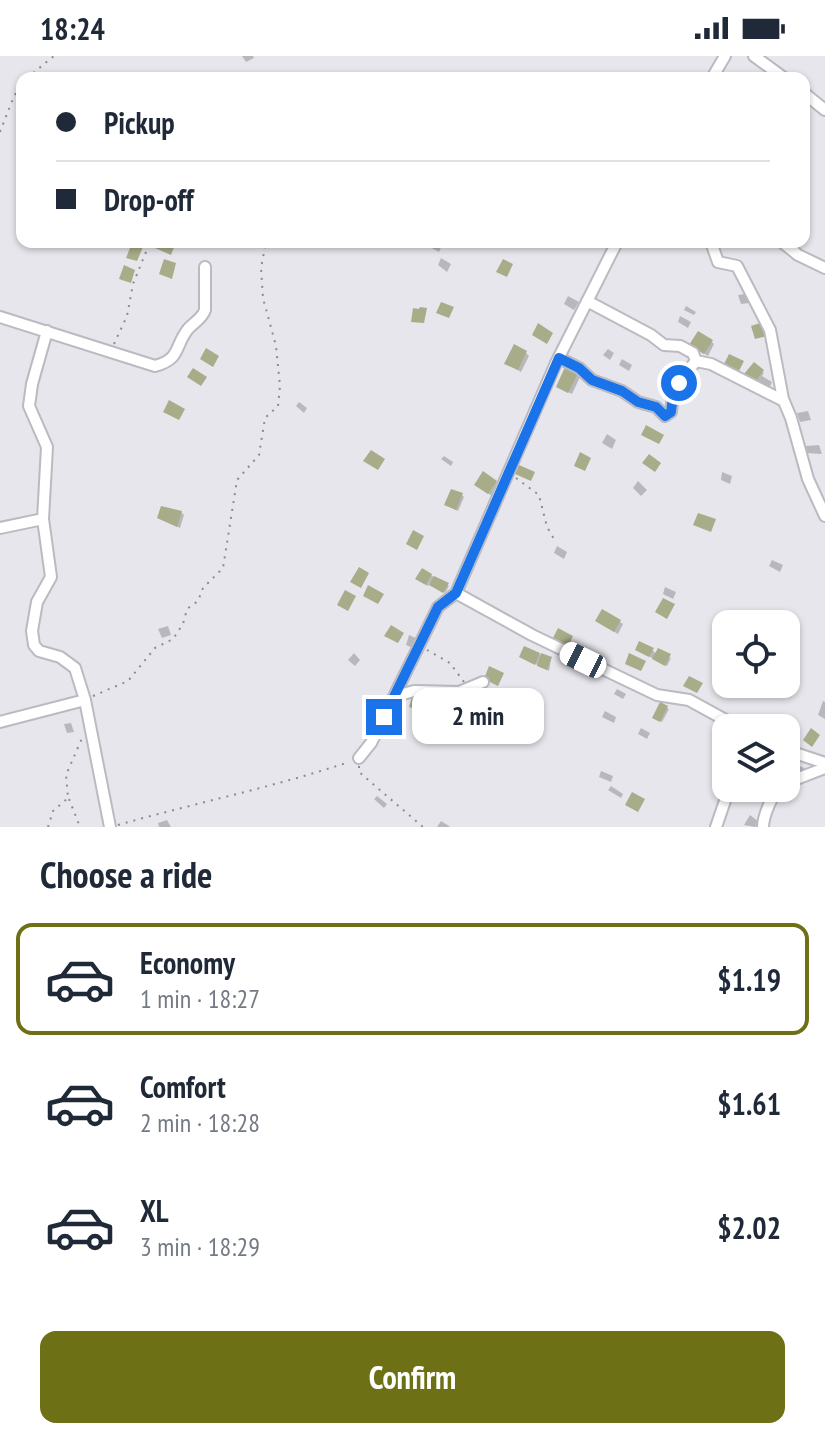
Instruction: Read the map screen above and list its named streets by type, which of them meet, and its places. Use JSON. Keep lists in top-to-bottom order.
{
  "page": {
    "status": "18:24",
    "banner": ["Pickup", "Drop-off"],
    "bubble": "2 min",
    "heading": "Choose a ride",
    "list": [
      {
        "name": "Economy",
        "note": "1 min · 18:27",
        "value": "$1.19"
      },
      {
        "name": "Comfort",
        "note": "2 min · 18:28",
        "value": "$1.61"
      },
      {
        "name": "XL",
        "note": "3 min · 18:29",
        "value": "$2.02"
      }
    ],
    "buttons": "Confirm"
  }
}
